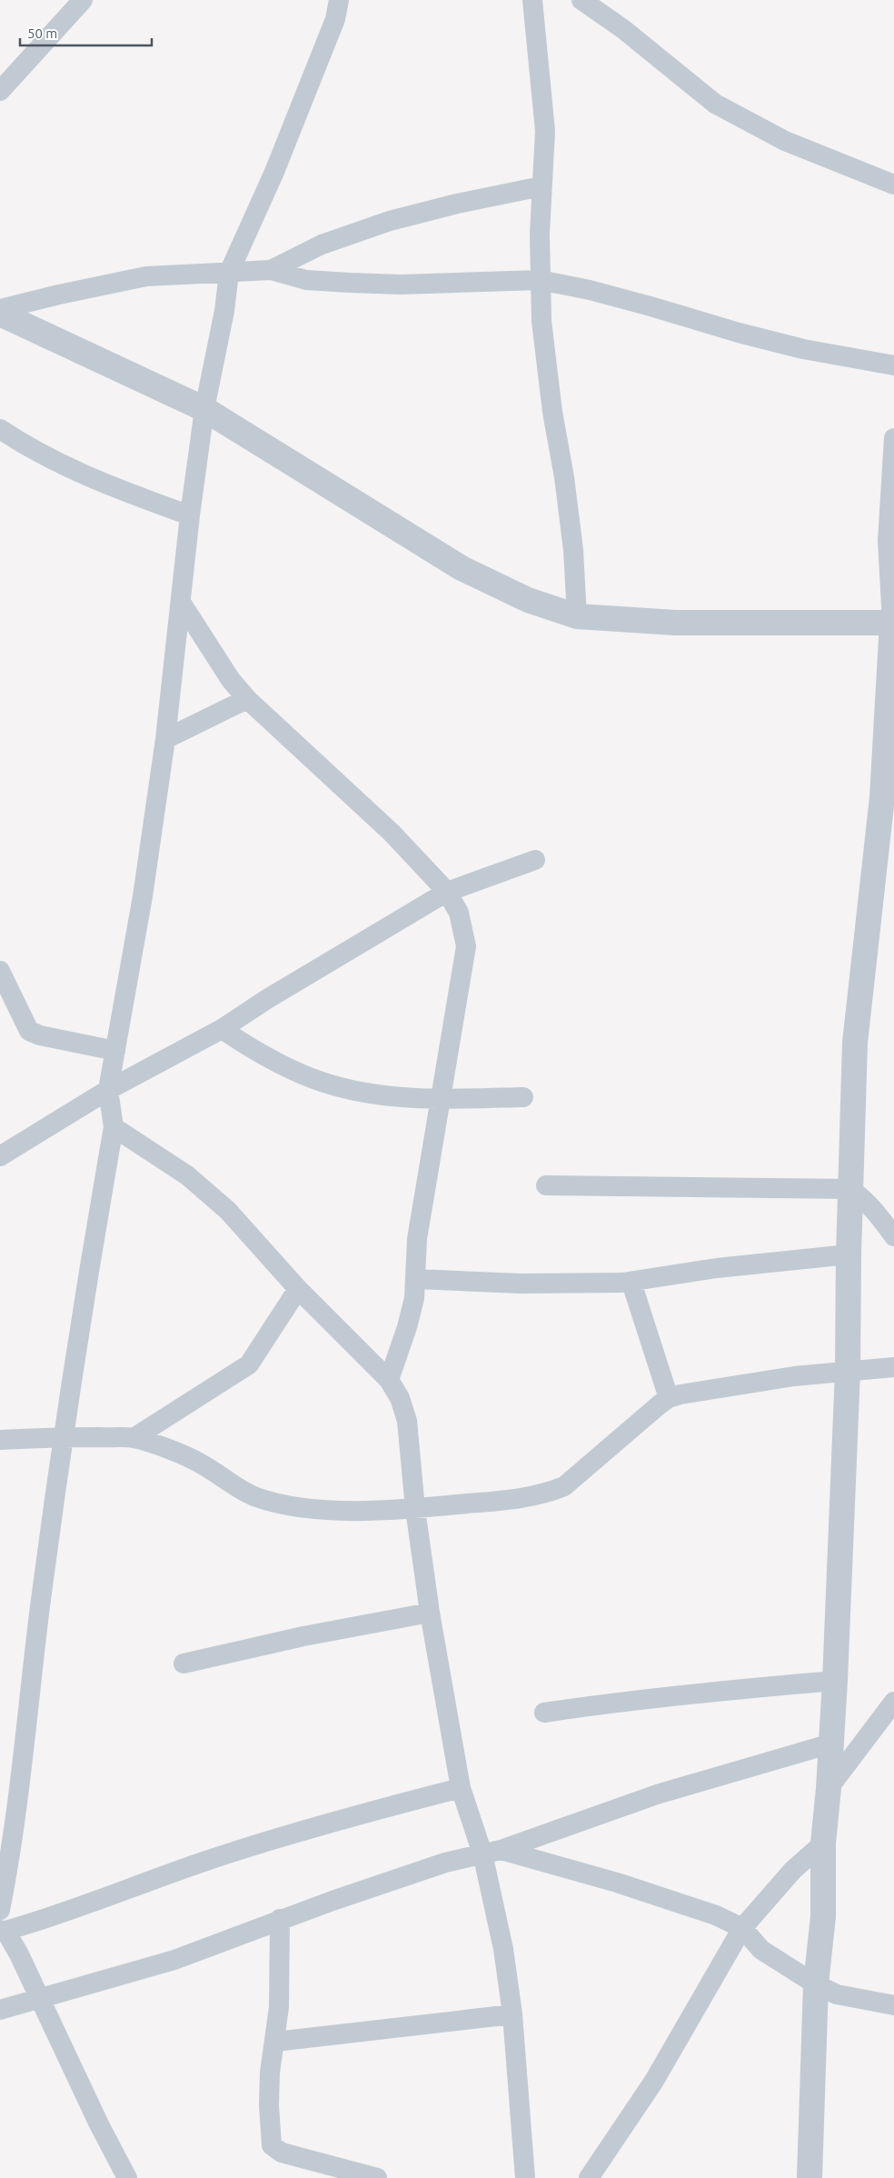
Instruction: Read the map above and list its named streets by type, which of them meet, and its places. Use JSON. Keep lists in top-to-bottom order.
{
  "scale_bar": "50 m"
}
